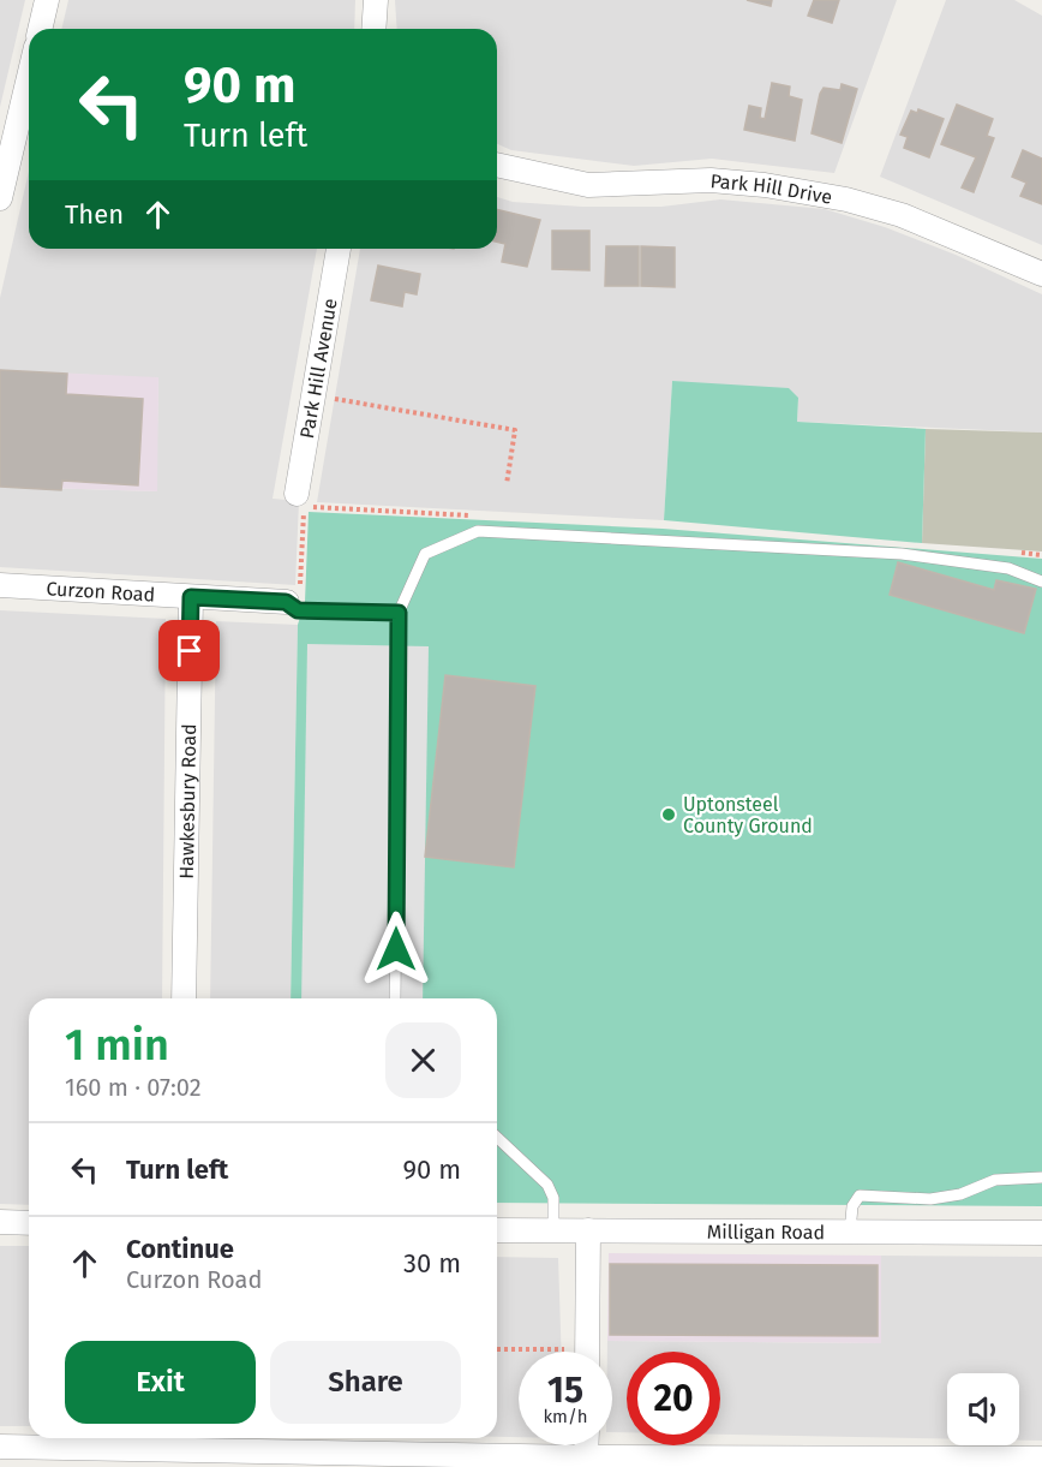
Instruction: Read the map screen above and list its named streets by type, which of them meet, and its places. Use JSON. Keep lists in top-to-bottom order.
{
  "streets": {
    "street": [
      "Park Hill Drive",
      "Park Hill Avenue",
      "Curzon Road",
      "Hawkesbury Road",
      "Milligan Road"
    ]
  },
  "crossings": [
    ["Curzon Road", "Hawkesbury Road"]
  ],
  "places": ["Uptonsteel County Ground"],
  "page": {
    "turn": ["90 m", "Turn left"],
    "then": "Then",
    "heading": ["1 min", "160 m · 07:02"],
    "list": [
      {
        "name": "Turn left",
        "value": "90 m"
      },
      {
        "name": "Continue",
        "note": "Curzon Road",
        "value": "30 m"
      }
    ],
    "buttons": ["Exit", "Share"],
    "speed": "15 km/h",
    "limit": "20"
  }
}
